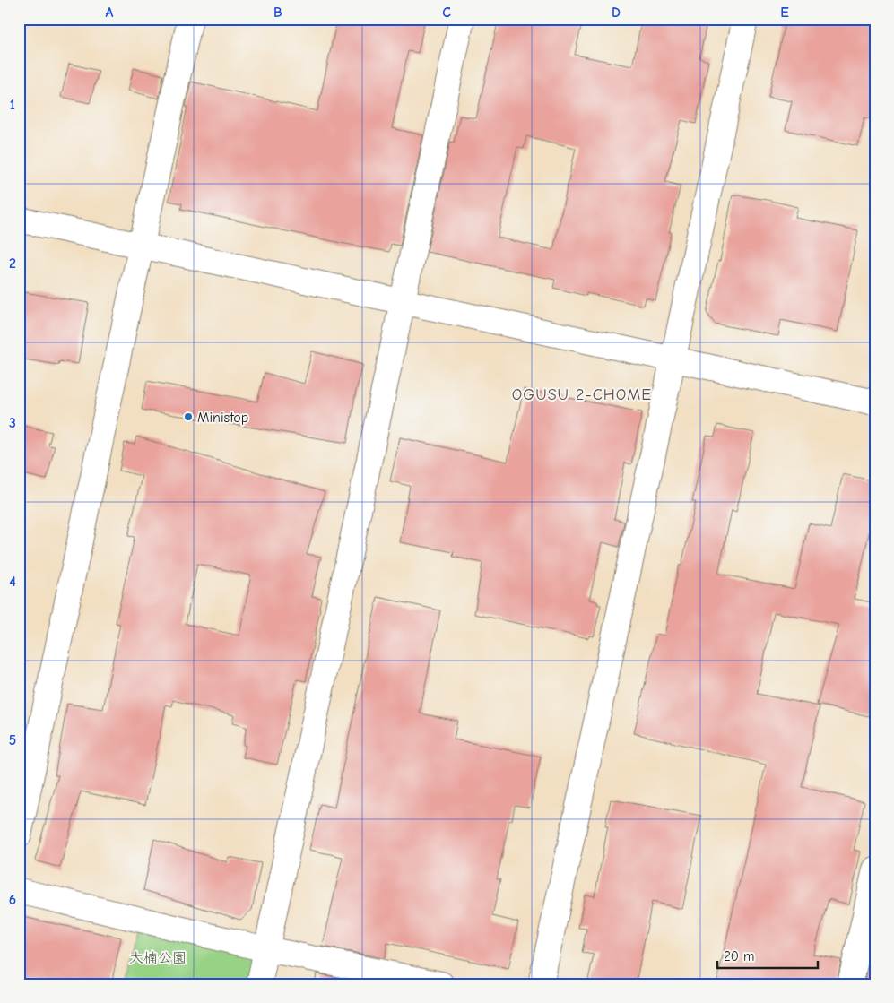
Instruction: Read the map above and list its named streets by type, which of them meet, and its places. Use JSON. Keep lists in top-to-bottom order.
{
  "districts": ["OGUSU 2-CHOME"],
  "parks": ["大楠公園"],
  "places": ["Ministop"],
  "scale_bar": "20 m",
  "grid": {
    "columns": [
      "A",
      "B",
      "C",
      "D",
      "E"
    ],
    "rows": [
      "1",
      "2",
      "3",
      "4",
      "5",
      "6"
    ]
  }
}
